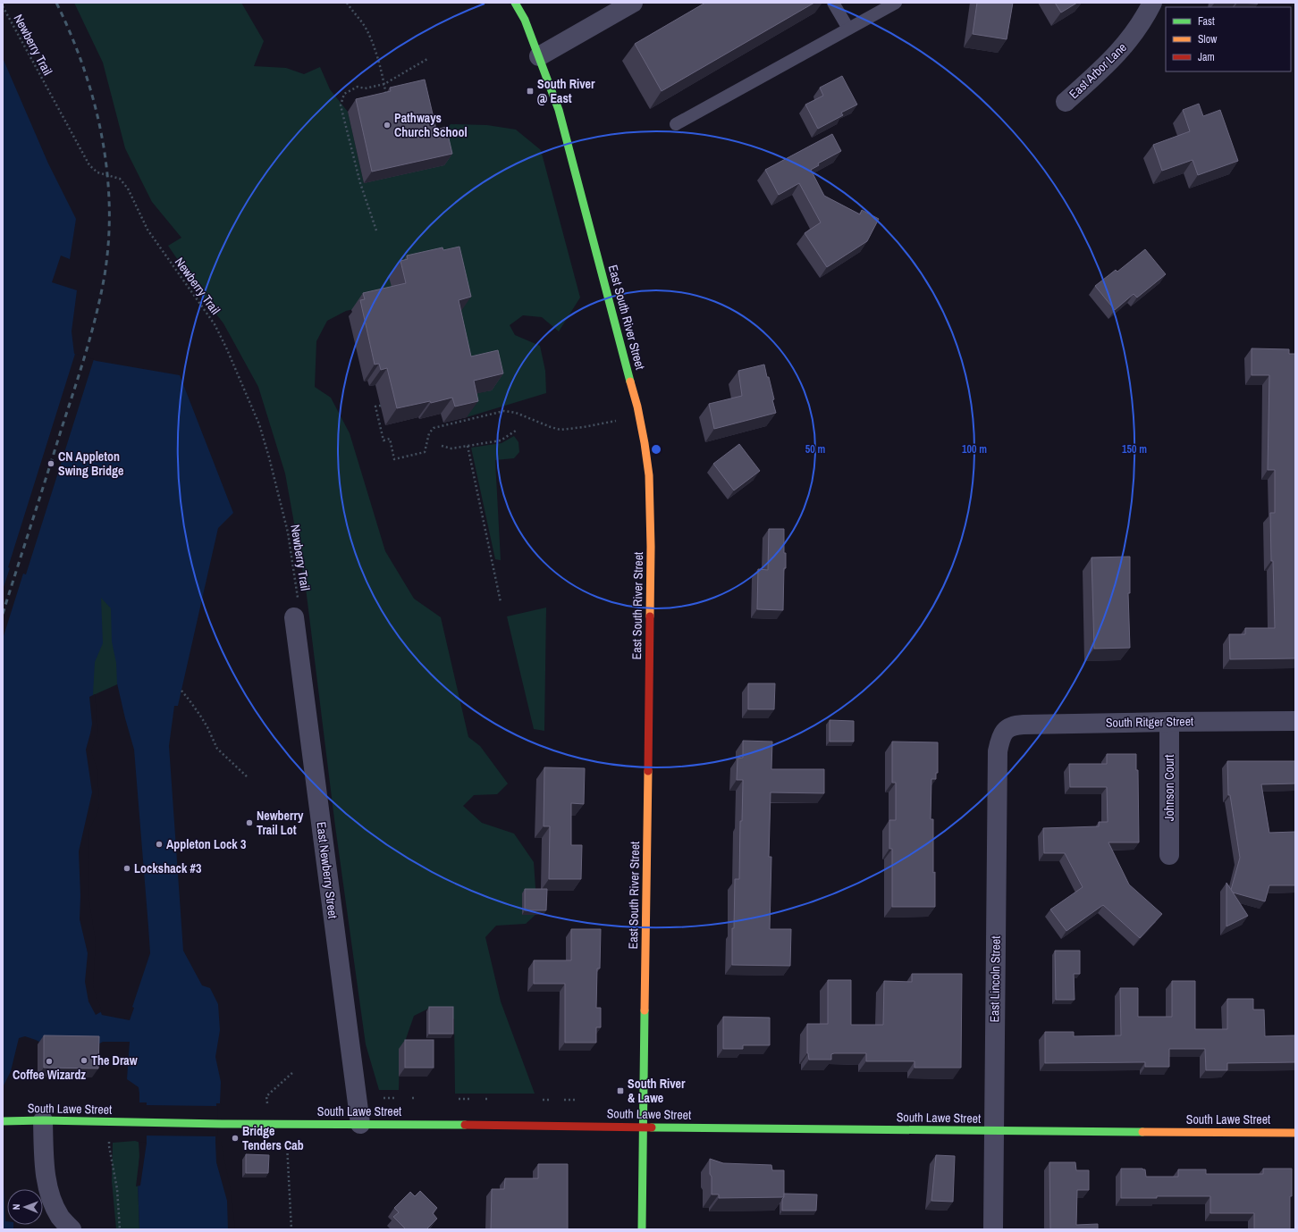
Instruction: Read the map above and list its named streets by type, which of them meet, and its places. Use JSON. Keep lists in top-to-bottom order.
{
  "streets": {
    "main road": ["East South River Street", "South Lawe Street"],
    "street": [
      "East Arbor Lane",
      "South Ritger Street",
      "Johnson Court",
      "East Newberry Street",
      "East Lincoln Street"
    ],
    "path": ["Newberry Trail"]
  },
  "crossings": [
    ["Newberry Trail", "East Newberry Street"],
    ["East South River Street", "South Lawe Street"],
    ["South Ritger Street", "Johnson Court"],
    ["South Ritger Street", "East Lincoln Street"],
    ["East Newberry Street", "South Lawe Street"],
    ["East Lincoln Street", "South Lawe Street"]
  ],
  "places": {
    "transit": ["South River @ East", "South River & Lawe"],
    "other": [
      "Pathways Church School",
      "CN Appleton Swing Bridge",
      "Newberry Trail Lot",
      "Appleton Lock 3",
      "Lockshack #3",
      "The Draw",
      "Coffee Wizardz",
      "Bridge Tenders Cab"
    ]
  },
  "legend": ["Fast", "Slow", "Jam"],
  "north": "left",
  "rings": ["50 m", "100 m", "150 m"]
}
